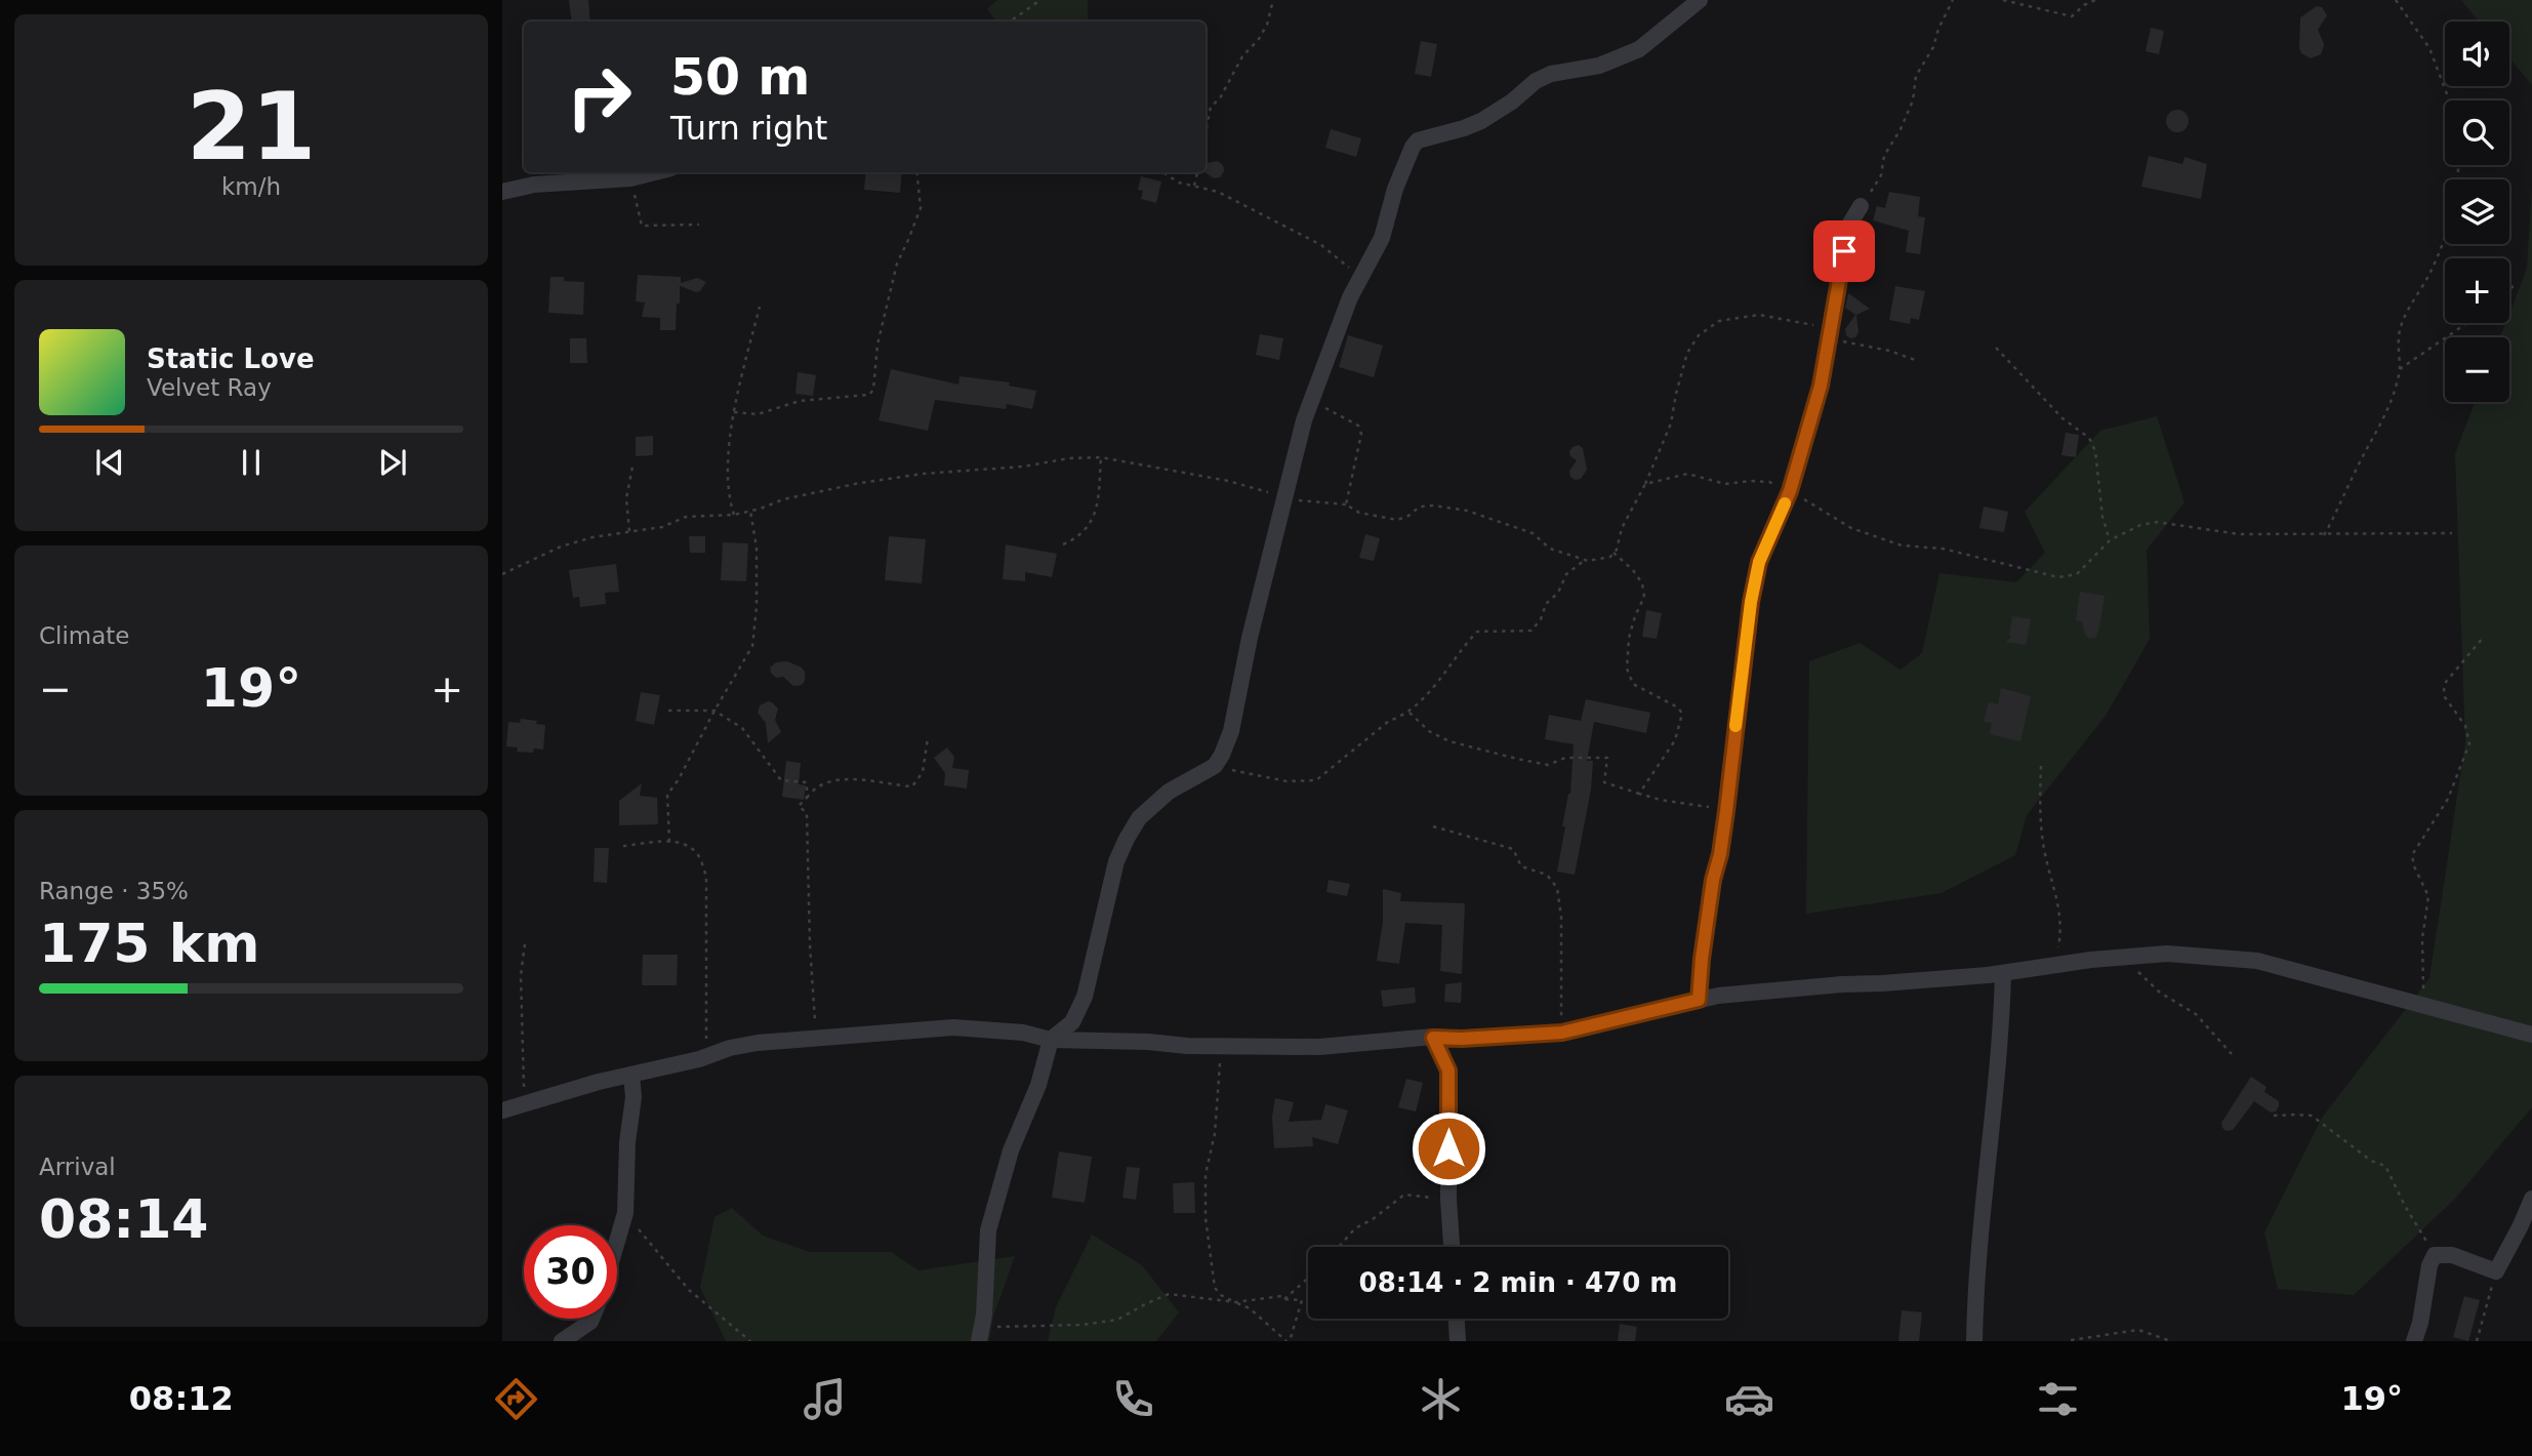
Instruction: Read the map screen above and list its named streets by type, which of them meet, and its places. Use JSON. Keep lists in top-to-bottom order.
{
  "page": {
    "tile": [
      ["21", "km/h"],
      "Climate",
      ["Range · 35%", "175 km"],
      ["Arrival", "08:14"]
    ],
    "map_buttons": ["+", "−"],
    "turn": ["50 m", "Turn right"],
    "song": ["Static Love", "Velvet Ray"],
    "heat": ["−", "19°", "+"],
    "limit": "30",
    "trip": "08:14 · 2 min · 470 m",
    "tabs": ["08:12", "19°"]
  }
}
